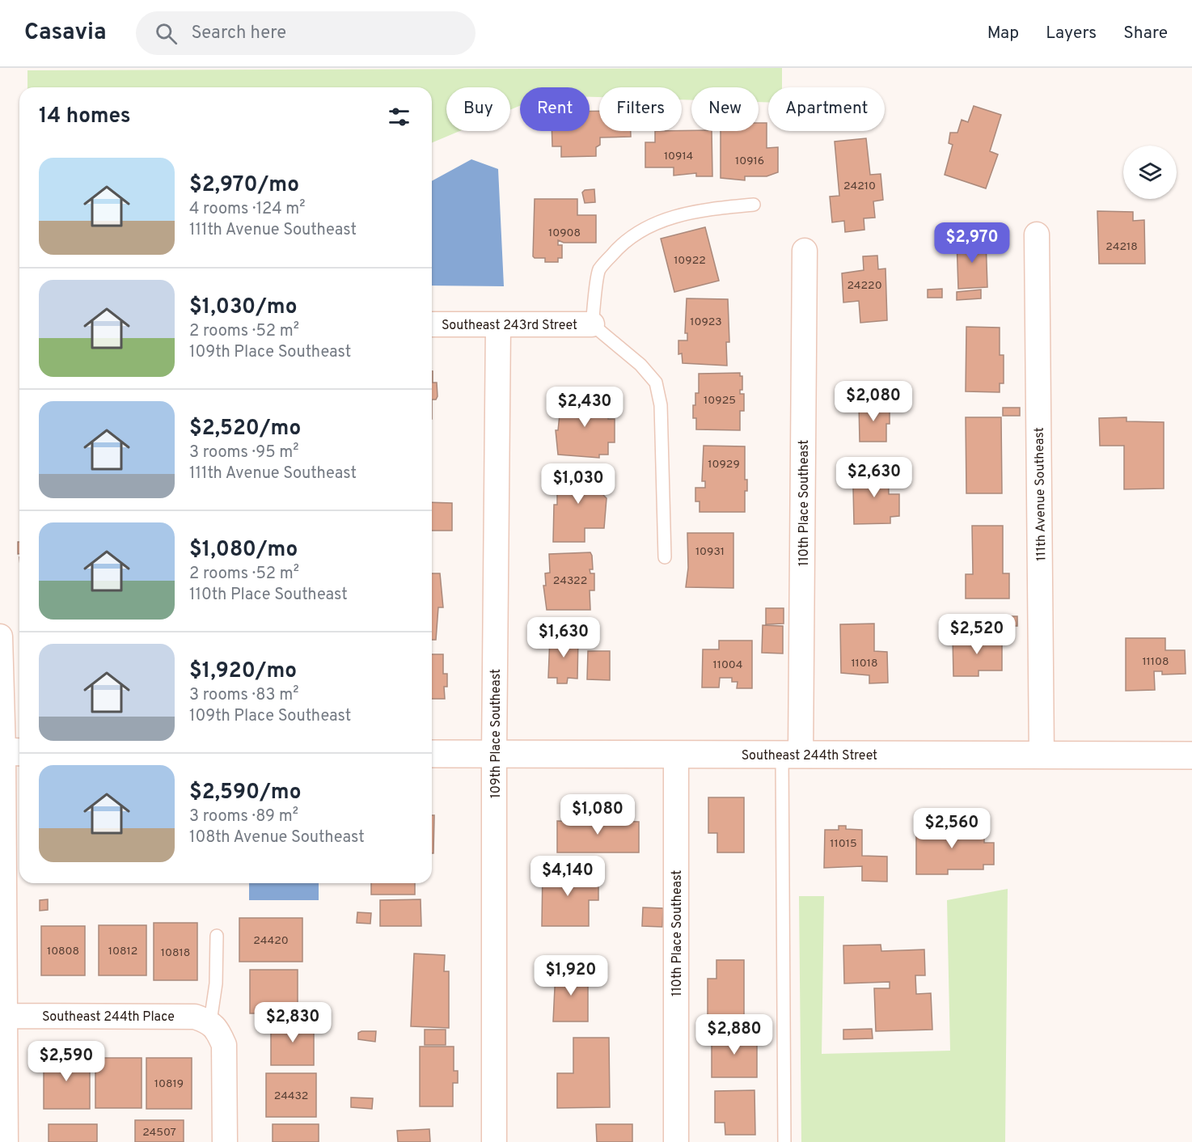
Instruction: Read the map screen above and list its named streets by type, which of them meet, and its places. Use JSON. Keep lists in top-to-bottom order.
{
  "streets": {
    "street": [
      "Southeast 243rd Street",
      "111th Avenue Southeast",
      "110th Place Southeast",
      "109th Place Southeast",
      "Southeast 244th Street",
      "Southeast 244th Place"
    ]
  },
  "crossings": [
    ["Southeast 243rd Street", "109th Place Southeast"],
    ["111th Avenue Southeast", "Southeast 244th Street"],
    ["110th Place Southeast", "Southeast 244th Street"],
    ["109th Place Southeast", "Southeast 244th Street"]
  ],
  "house_numbers": [
    "10914",
    "10916",
    "24210",
    "10908",
    "24218",
    "10922",
    "24220",
    "10923",
    "10925",
    "10929",
    "10931",
    "24322",
    "11108",
    "11018",
    "11004",
    "11015",
    "24420",
    "10808",
    "10812",
    "10818",
    "10819",
    "24432",
    "24507"
  ],
  "page": {
    "header": "Casavia",
    "search": "Search here",
    "nav": ["Map", "Layers", "Share"],
    "chip": [
      "Buy",
      "Rent",
      "Filters",
      "New",
      "Apartment"
    ],
    "heading": "14 homes",
    "list": [
      {
        "name": "$2,970/mo",
        "note": "4 rooms · 124 m² · 111th Avenue Southeast"
      },
      {
        "name": "$1,030/mo",
        "note": "2 rooms · 52 m² · 109th Place Southeast"
      },
      {
        "name": "$2,520/mo",
        "note": "3 rooms · 95 m² · 111th Avenue Southeast"
      },
      {
        "name": "$1,080/mo",
        "note": "2 rooms · 52 m² · 110th Place Southeast"
      },
      {
        "name": "$1,920/mo",
        "note": "3 rooms · 83 m² · 109th Place Southeast"
      },
      {
        "name": "$2,590/mo",
        "note": "3 rooms · 89 m² · 108th Avenue Southeast"
      }
    ],
    "price": [
      "$2,970",
      "$2,080",
      "$2,430",
      "$2,630",
      "$1,030",
      "$2,520",
      "$1,630",
      "$1,080",
      "$2,560",
      "$4,140",
      "$1,920",
      "$2,830",
      "$2,880",
      "$2,590"
    ]
  }
}
